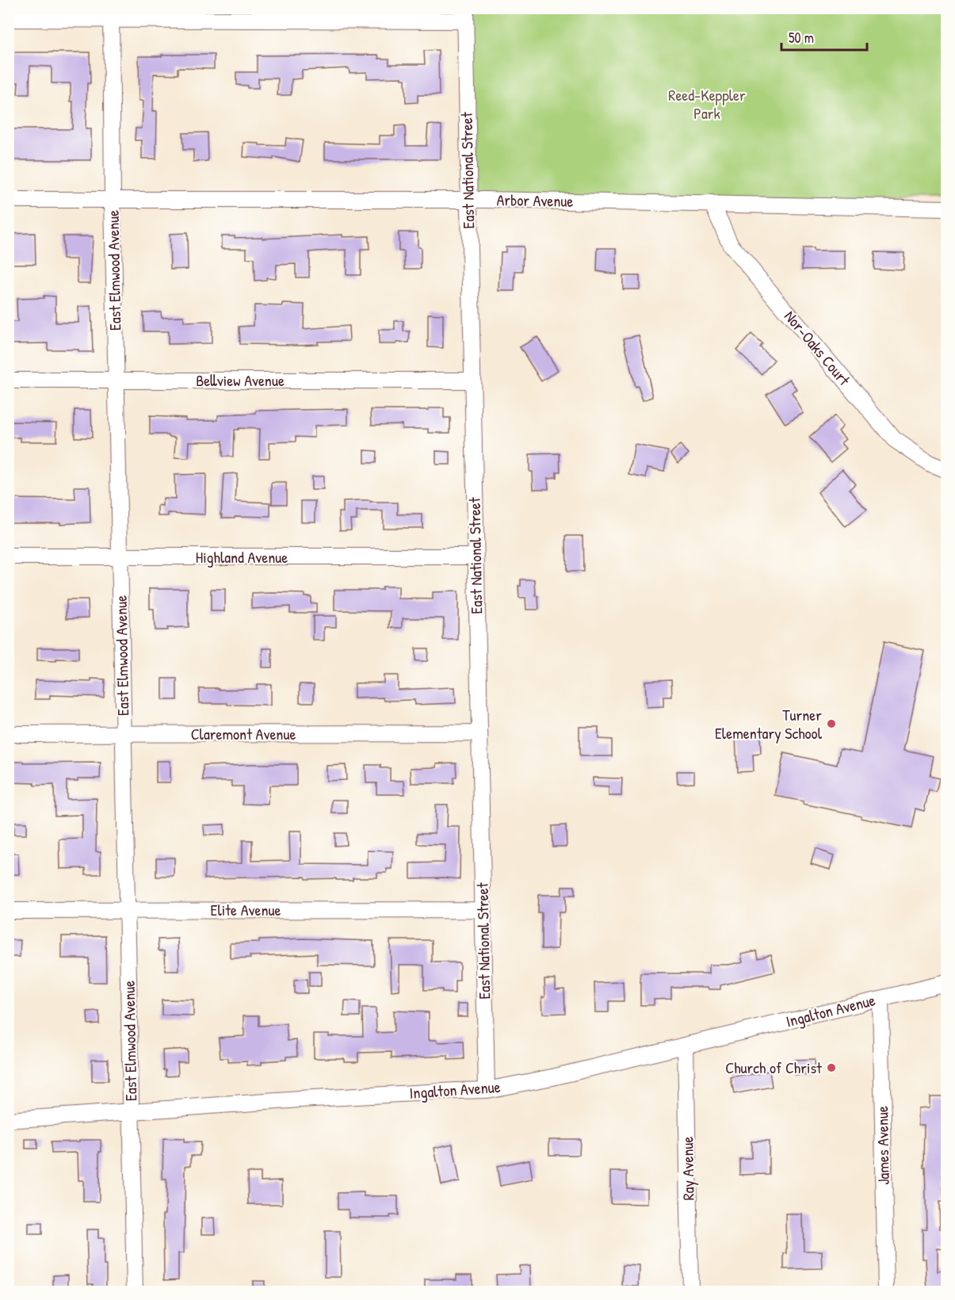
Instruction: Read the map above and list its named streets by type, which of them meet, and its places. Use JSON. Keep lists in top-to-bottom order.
{
  "streets": {
    "street": [
      "East National Street",
      "Arbor Avenue",
      "East Elmwood Avenue",
      "Nor-Oaks Court",
      "Bellview Avenue",
      "Highland Avenue",
      "Claremont Avenue",
      "Elite Avenue",
      "Ingalton Avenue",
      "James Avenue",
      "Ray Avenue"
    ]
  },
  "crossings": [
    ["East National Street", "Arbor Avenue"],
    ["East National Street", "Bellview Avenue"],
    ["East National Street", "Highland Avenue"],
    ["East National Street", "Claremont Avenue"],
    ["East National Street", "Elite Avenue"],
    ["East National Street", "Ingalton Avenue"],
    ["Arbor Avenue", "East Elmwood Avenue"],
    ["Arbor Avenue", "Nor-Oaks Court"],
    ["East Elmwood Avenue", "Bellview Avenue"],
    ["East Elmwood Avenue", "Highland Avenue"],
    ["East Elmwood Avenue", "Claremont Avenue"],
    ["East Elmwood Avenue", "Elite Avenue"],
    ["East Elmwood Avenue", "Ingalton Avenue"],
    ["Ingalton Avenue", "James Avenue"],
    ["Ingalton Avenue", "Ray Avenue"]
  ],
  "parks": ["Reed-Keppler Park"],
  "places": ["Turner Elementary School", "Church of Christ"],
  "scale_bar": "50 m"
}
